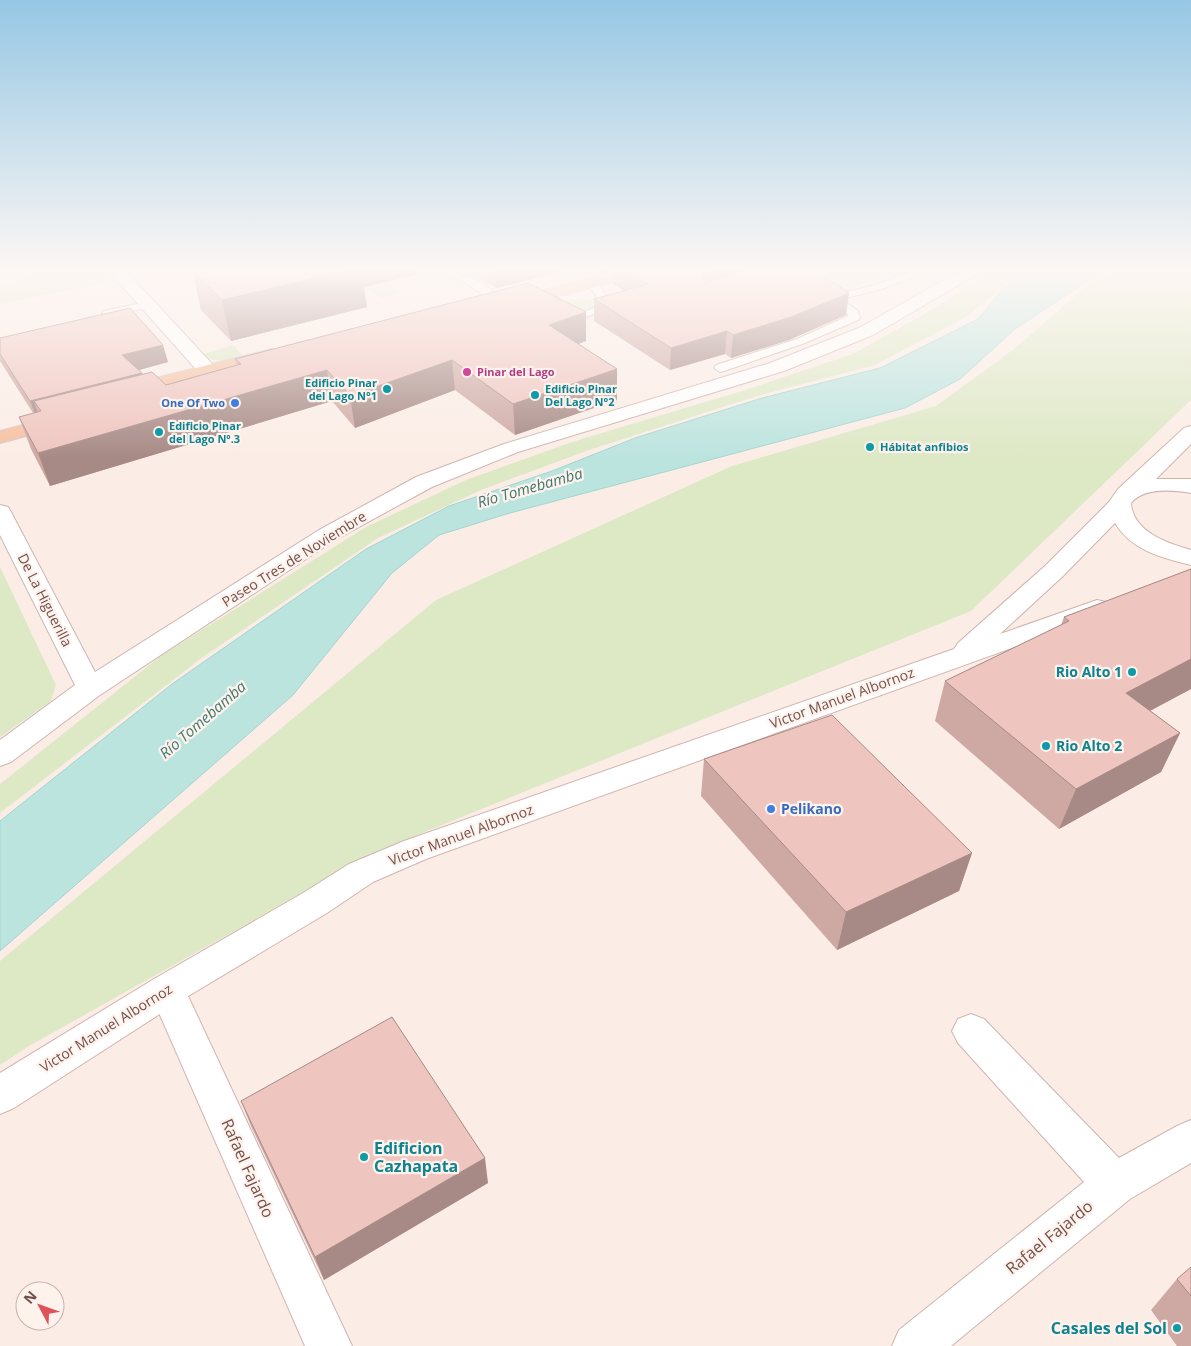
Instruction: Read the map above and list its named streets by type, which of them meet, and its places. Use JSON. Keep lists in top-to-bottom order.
{
  "streets": {
    "street": [
      "Paseo Tres de Noviembre",
      "De La Higuerilla",
      "Victor Manuel Albornoz",
      "Rafael Fajardo"
    ]
  },
  "crossings": [
    ["Paseo Tres de Noviembre", "De La Higuerilla"],
    ["Victor Manuel Albornoz", "Rafael Fajardo"]
  ],
  "water": ["Río Tomebamba"],
  "places": [
    "Pinar del Lago",
    "Edificio Pinar del Lago N°1",
    "Edificio Pinar Del Lago N°2",
    "One Of Two",
    "Edificio Pinar del Lago Nº.3",
    "Hábitat anfibios",
    "Rio Alto 1",
    "Rio Alto 2",
    "Pelikano",
    "Edificion Cazhapata",
    "Casales del Sol"
  ],
  "north": "top left"
}
